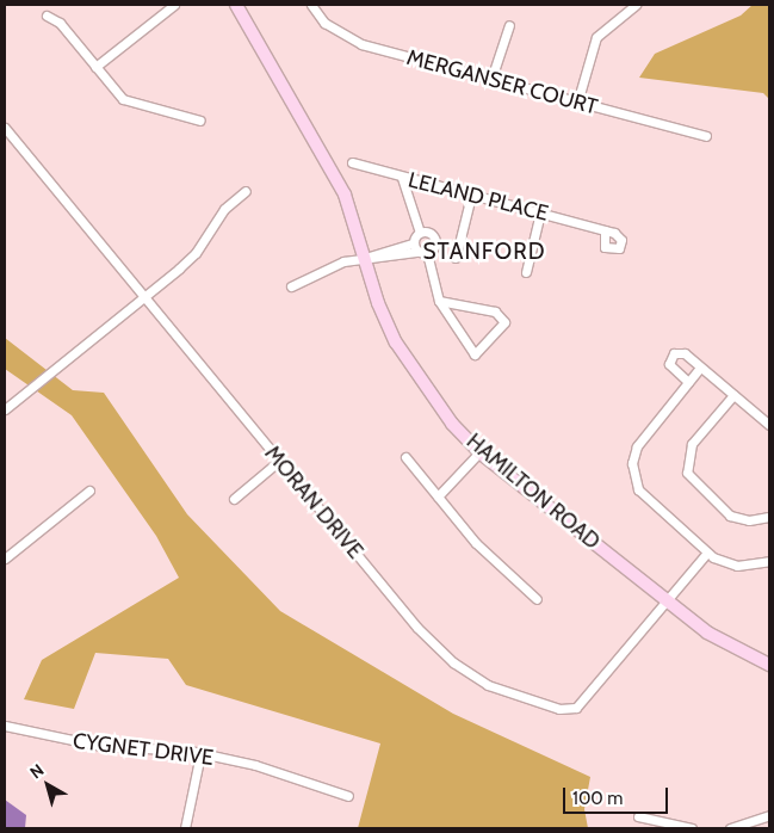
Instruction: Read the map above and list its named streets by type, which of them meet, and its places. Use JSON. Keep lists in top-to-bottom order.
{
  "streets": {
    "street": [
      "MERGANSER COURT",
      "LELAND PLACE",
      "HAMILTON ROAD",
      "MORAN DRIVE",
      "CYGNET DRIVE"
    ]
  },
  "crossings": [
    ["HAMILTON ROAD", "MORAN DRIVE"]
  ],
  "districts": ["STANFORD"],
  "scale_bar": "100 m",
  "north": "top left"
}
